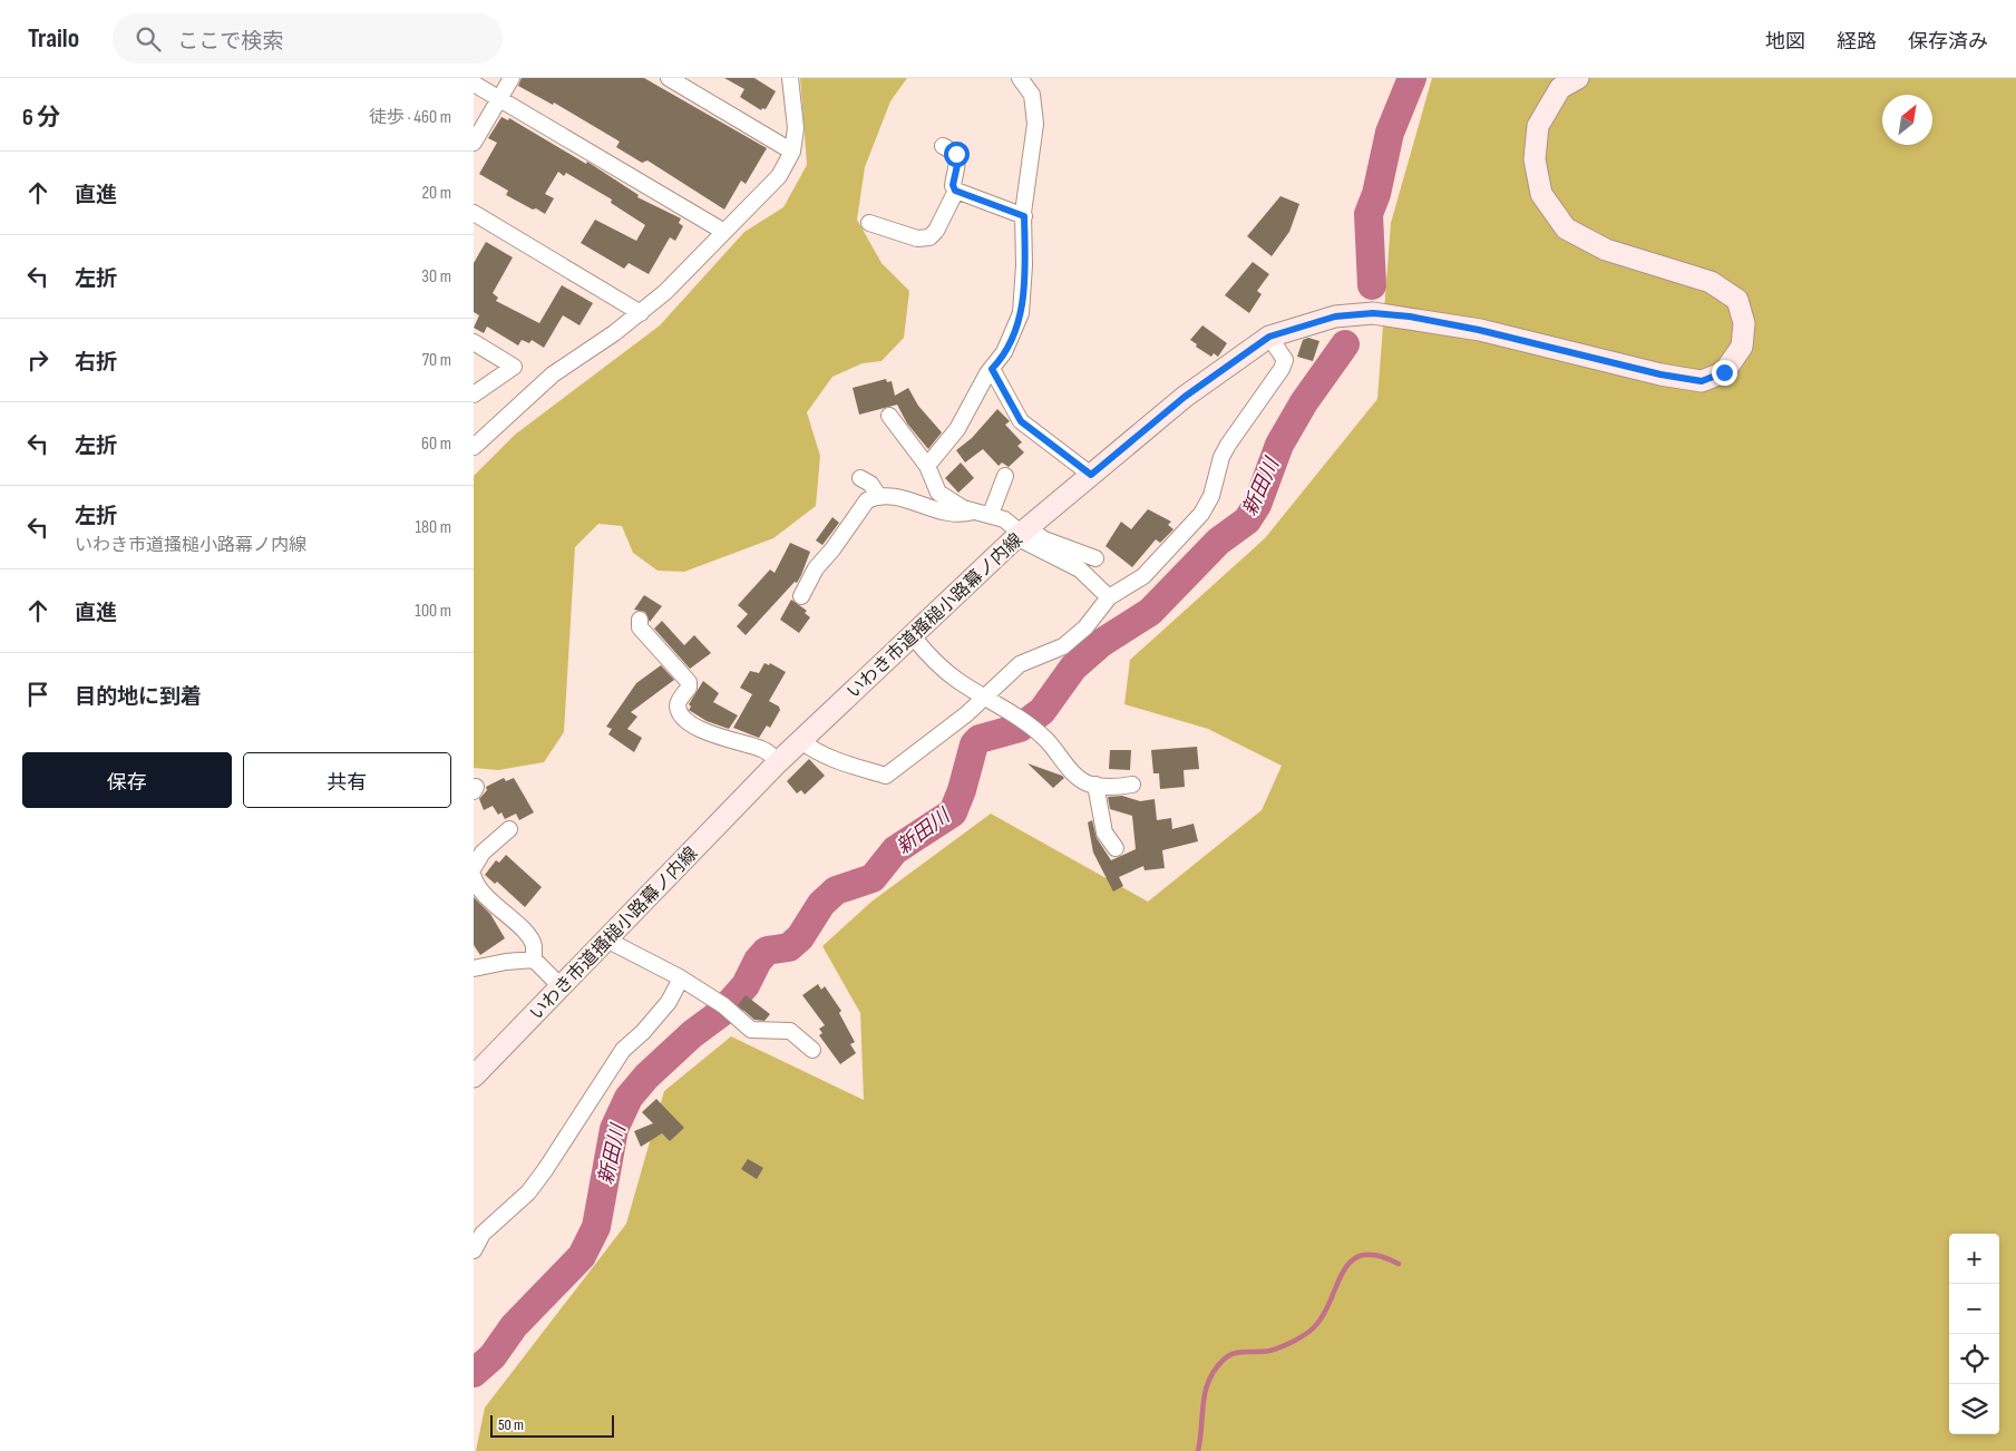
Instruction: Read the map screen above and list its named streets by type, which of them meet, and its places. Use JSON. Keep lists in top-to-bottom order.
{
  "streets": {
    "street": ["いわき市道搔槌小路幕ノ内線"]
  },
  "water": ["新田川"],
  "scale_bar": "50 m",
  "north": "top right",
  "page": {
    "header": "Trailo",
    "search": "ここで検索",
    "nav": ["地図", "経路", "保存済み"],
    "heading": ["6 分", "徒歩 · 460 m"],
    "list": [
      ["直進", "20 m"],
      ["左折", "30 m"],
      ["右折", "70 m"],
      ["左折", "60 m"],
      ["左折", "いわき市道搔槌小路幕ノ内線", "180 m"],
      ["直進", "100 m"],
      "目的地に到着"
    ],
    "buttons": ["保存", "共有"],
    "map_buttons": ["+", "−"],
    "scale": "50 m"
  }
}
